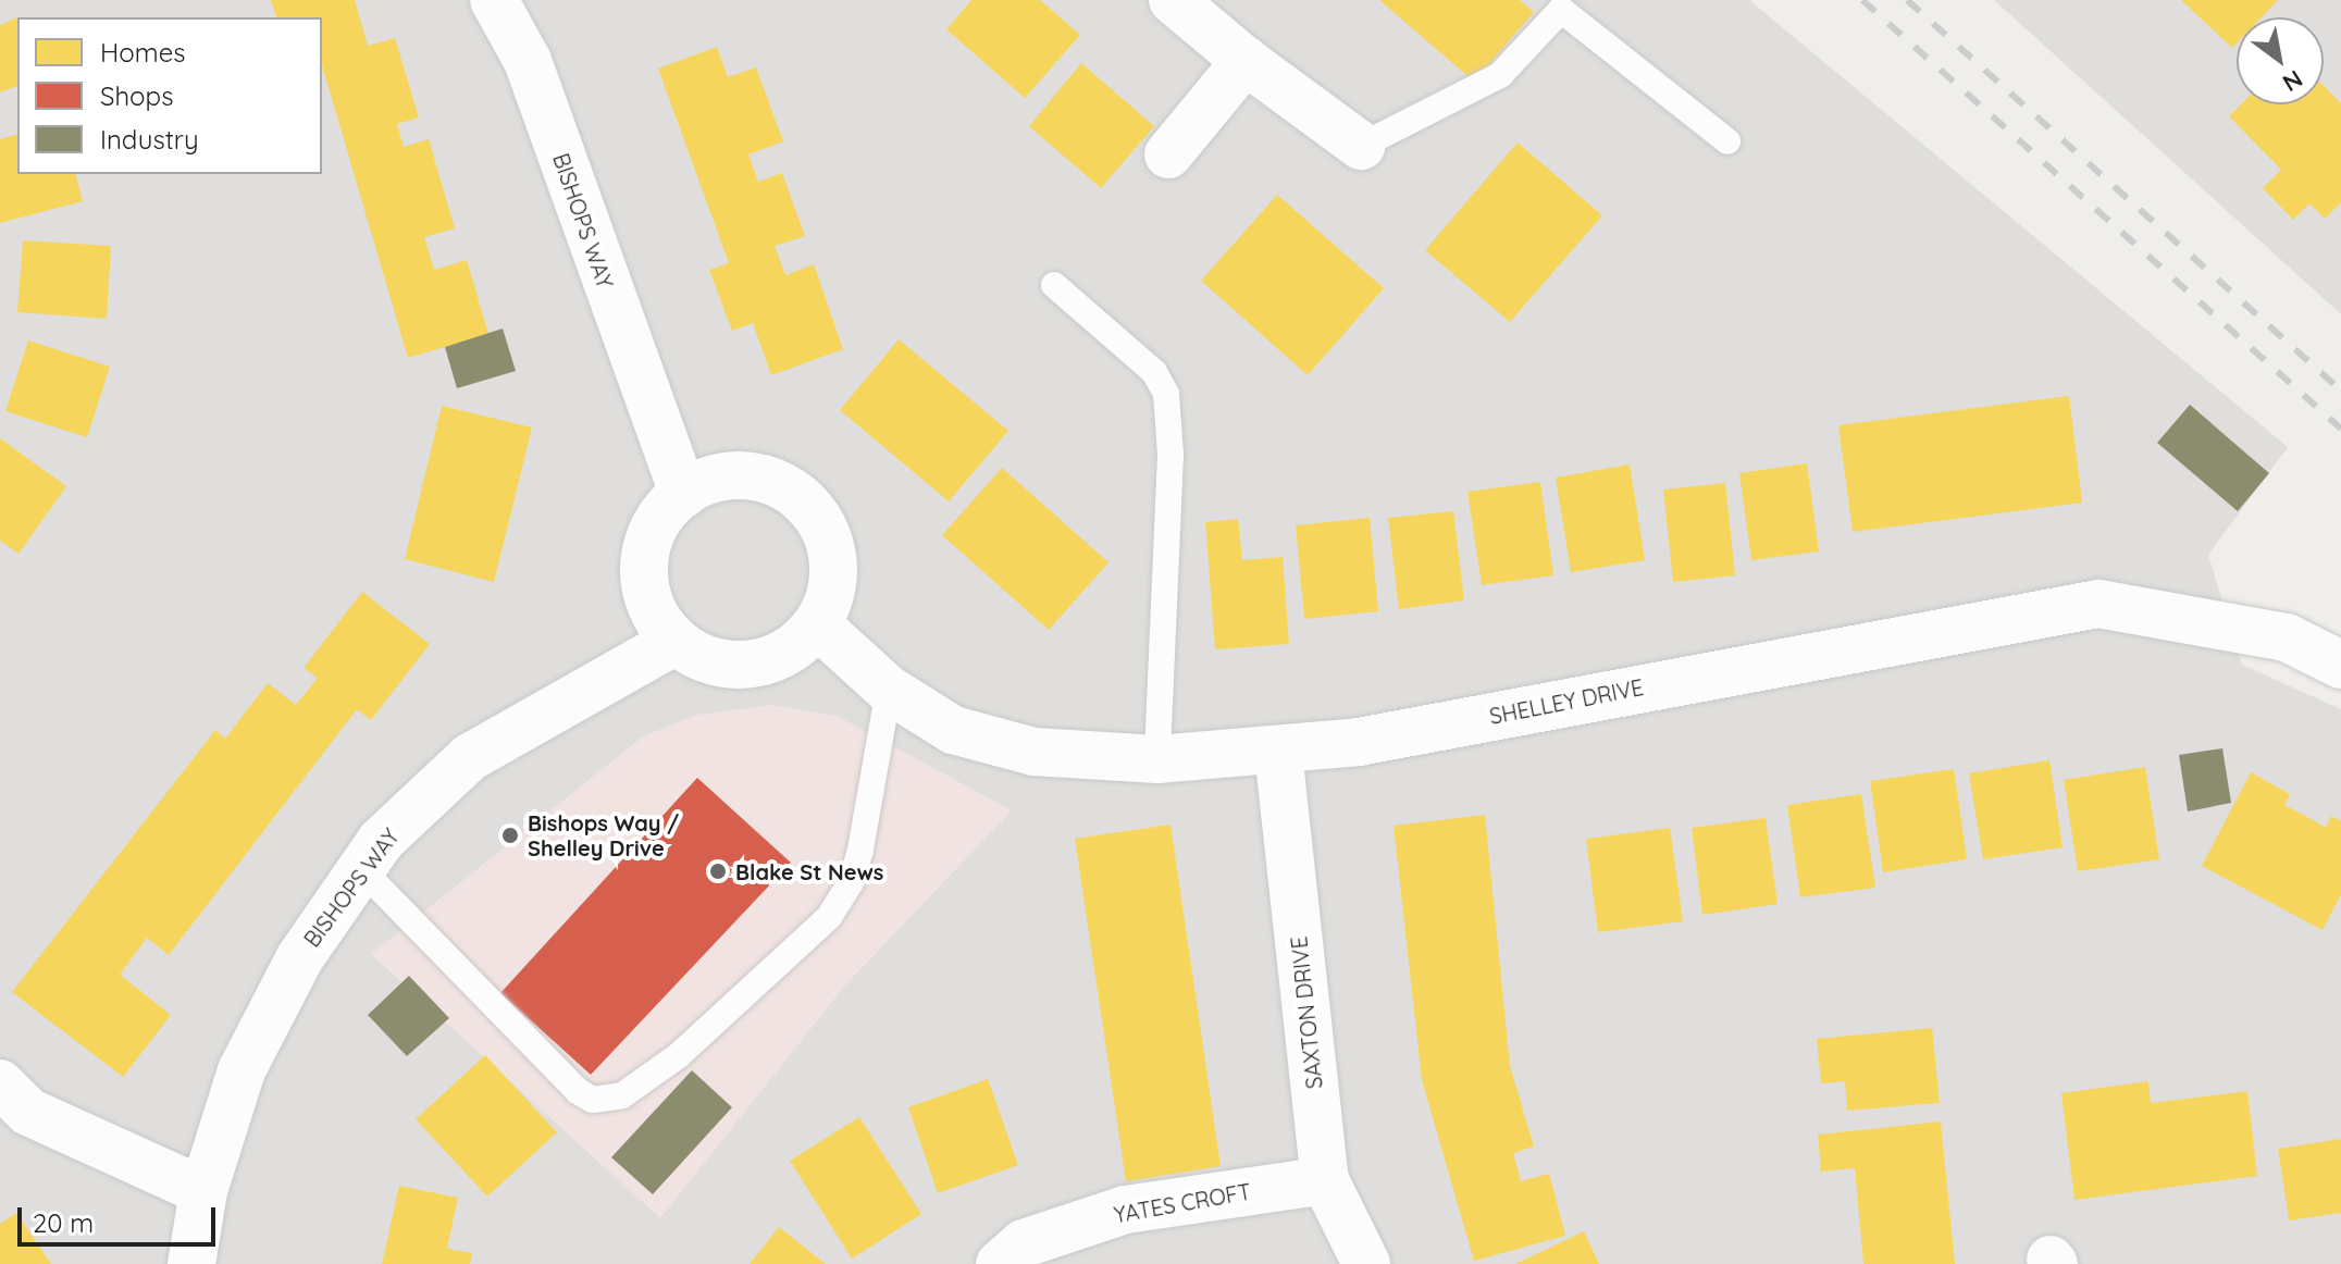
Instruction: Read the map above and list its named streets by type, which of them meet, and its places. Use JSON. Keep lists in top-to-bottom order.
{
  "streets": {
    "street": [
      "BISHOPS WAY",
      "SHELLEY DRIVE",
      "SAXTON DRIVE",
      "YATES CROFT"
    ]
  },
  "crossings": [
    ["BISHOPS WAY", "SHELLEY DRIVE"],
    ["SHELLEY DRIVE", "SAXTON DRIVE"],
    ["SAXTON DRIVE", "YATES CROFT"]
  ],
  "places": ["Bishops Way / Shelley Drive", "Blake St News"],
  "legend": ["Homes", "Shops", "Industry"],
  "scale_bar": "20 m",
  "north": "bottom right"
}
